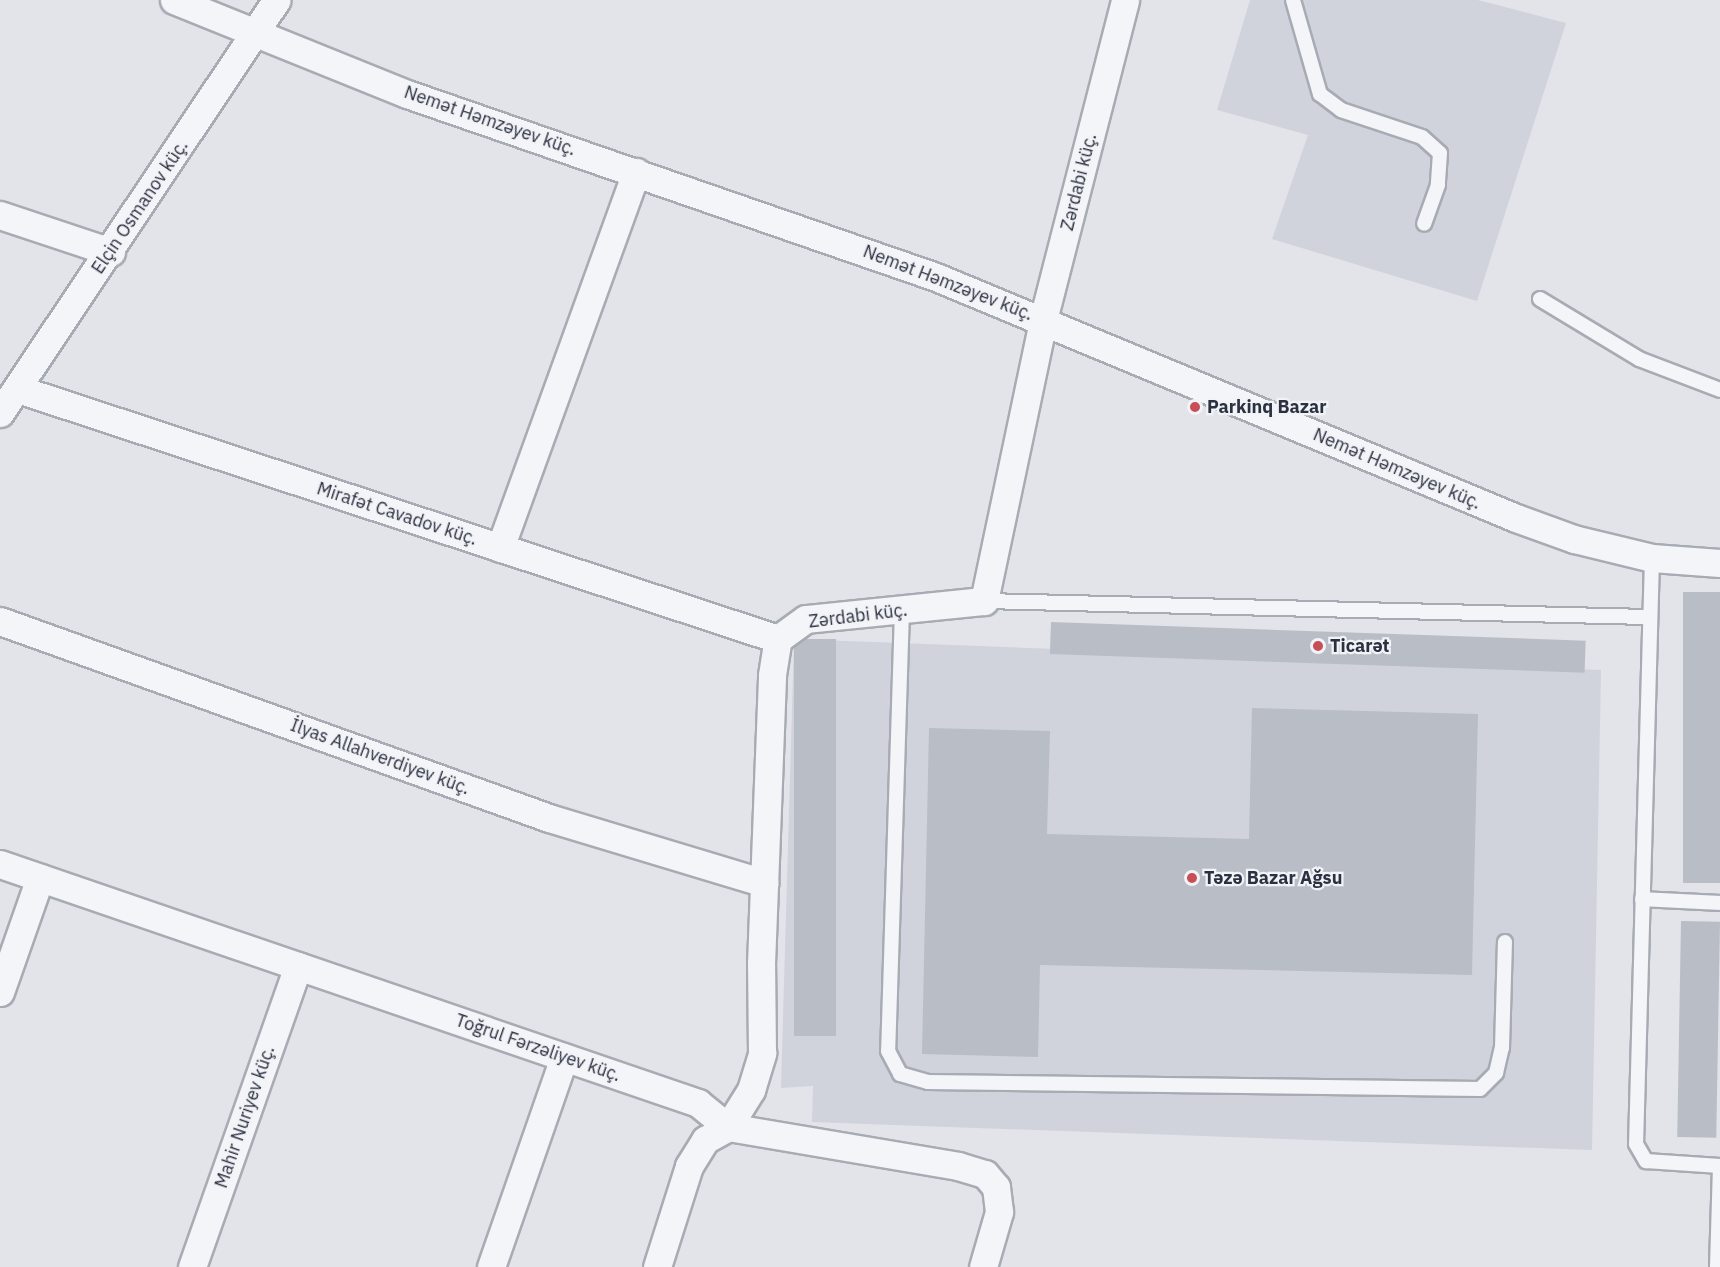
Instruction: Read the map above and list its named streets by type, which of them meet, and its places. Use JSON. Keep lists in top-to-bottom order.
{
  "streets": {
    "street": [
      "Nemət Həmzəyev küç.",
      "Zərdabi küç.",
      "Elçin Osmanov küç.",
      "Mirafət Cavadov küç.",
      "İlyas Allahverdiyev küç.",
      "Toğrul Fərzəliyev küç.",
      "Mahir Nuriyev küç."
    ]
  },
  "crossings": [
    ["Nemət Həmzəyev küç.", "Zərdabi küç."],
    ["Nemət Həmzəyev küç.", "Elçin Osmanov küç."],
    ["Zərdabi küç.", "Mirafət Cavadov küç."],
    ["Elçin Osmanov küç.", "Mirafət Cavadov küç."],
    ["Toğrul Fərzəliyev küç.", "Mahir Nuriyev küç."]
  ],
  "places": ["Parkinq Bazar", "Ticarət", "Təzə Bazar Ağsu"]
}
